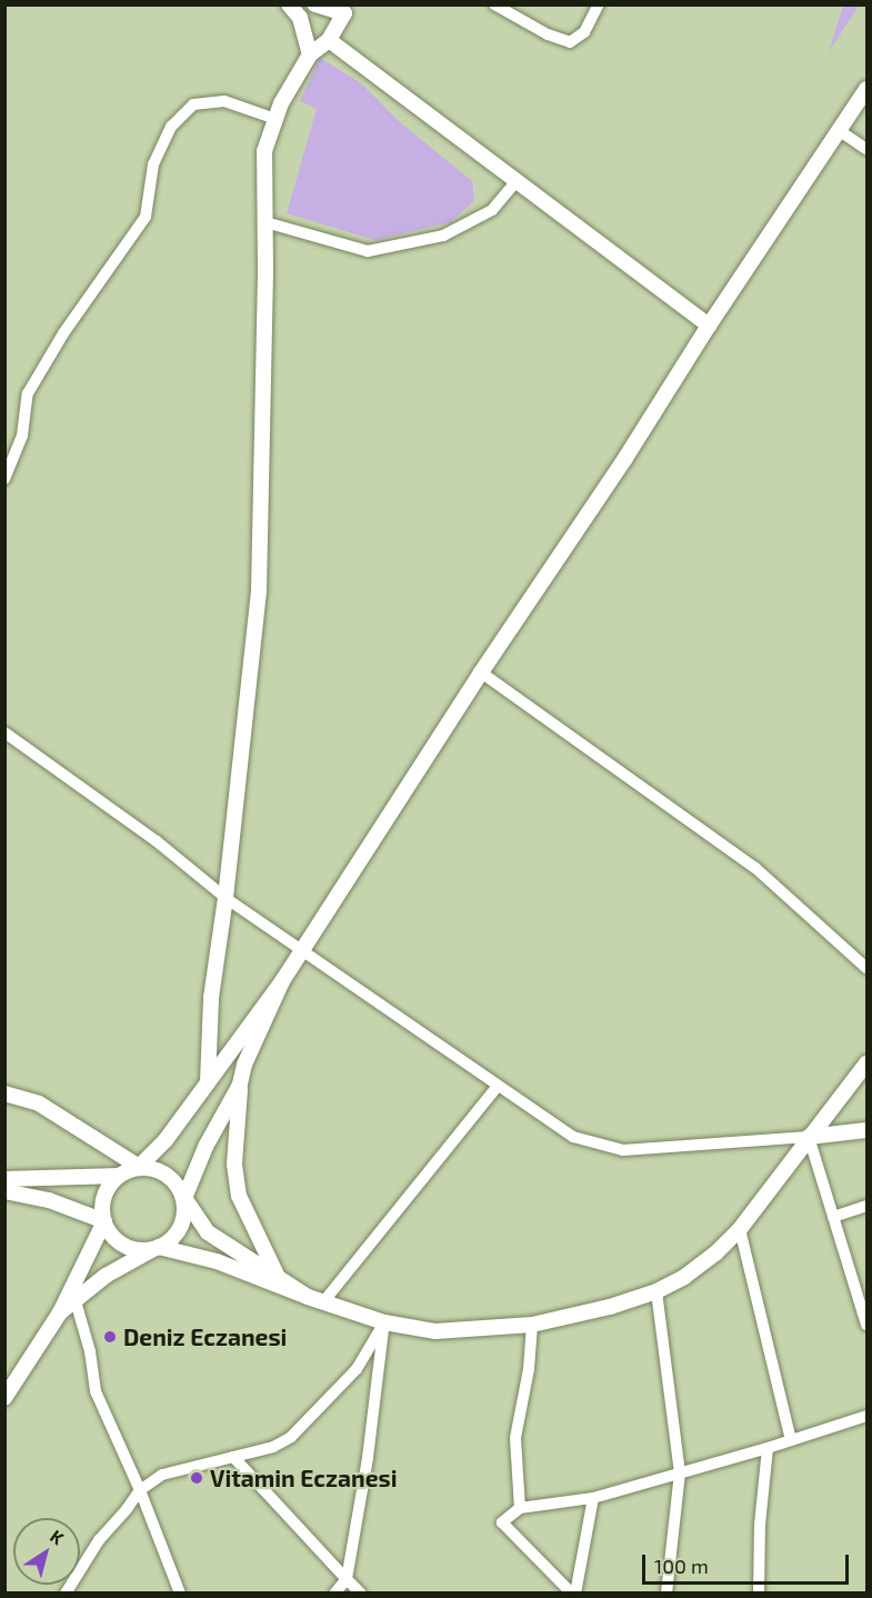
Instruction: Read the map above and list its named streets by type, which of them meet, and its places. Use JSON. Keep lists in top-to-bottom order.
{
  "places": ["Deniz Eczanesi", "Vitamin Eczanesi"],
  "scale_bar": "100 m",
  "north": "top right"
}
